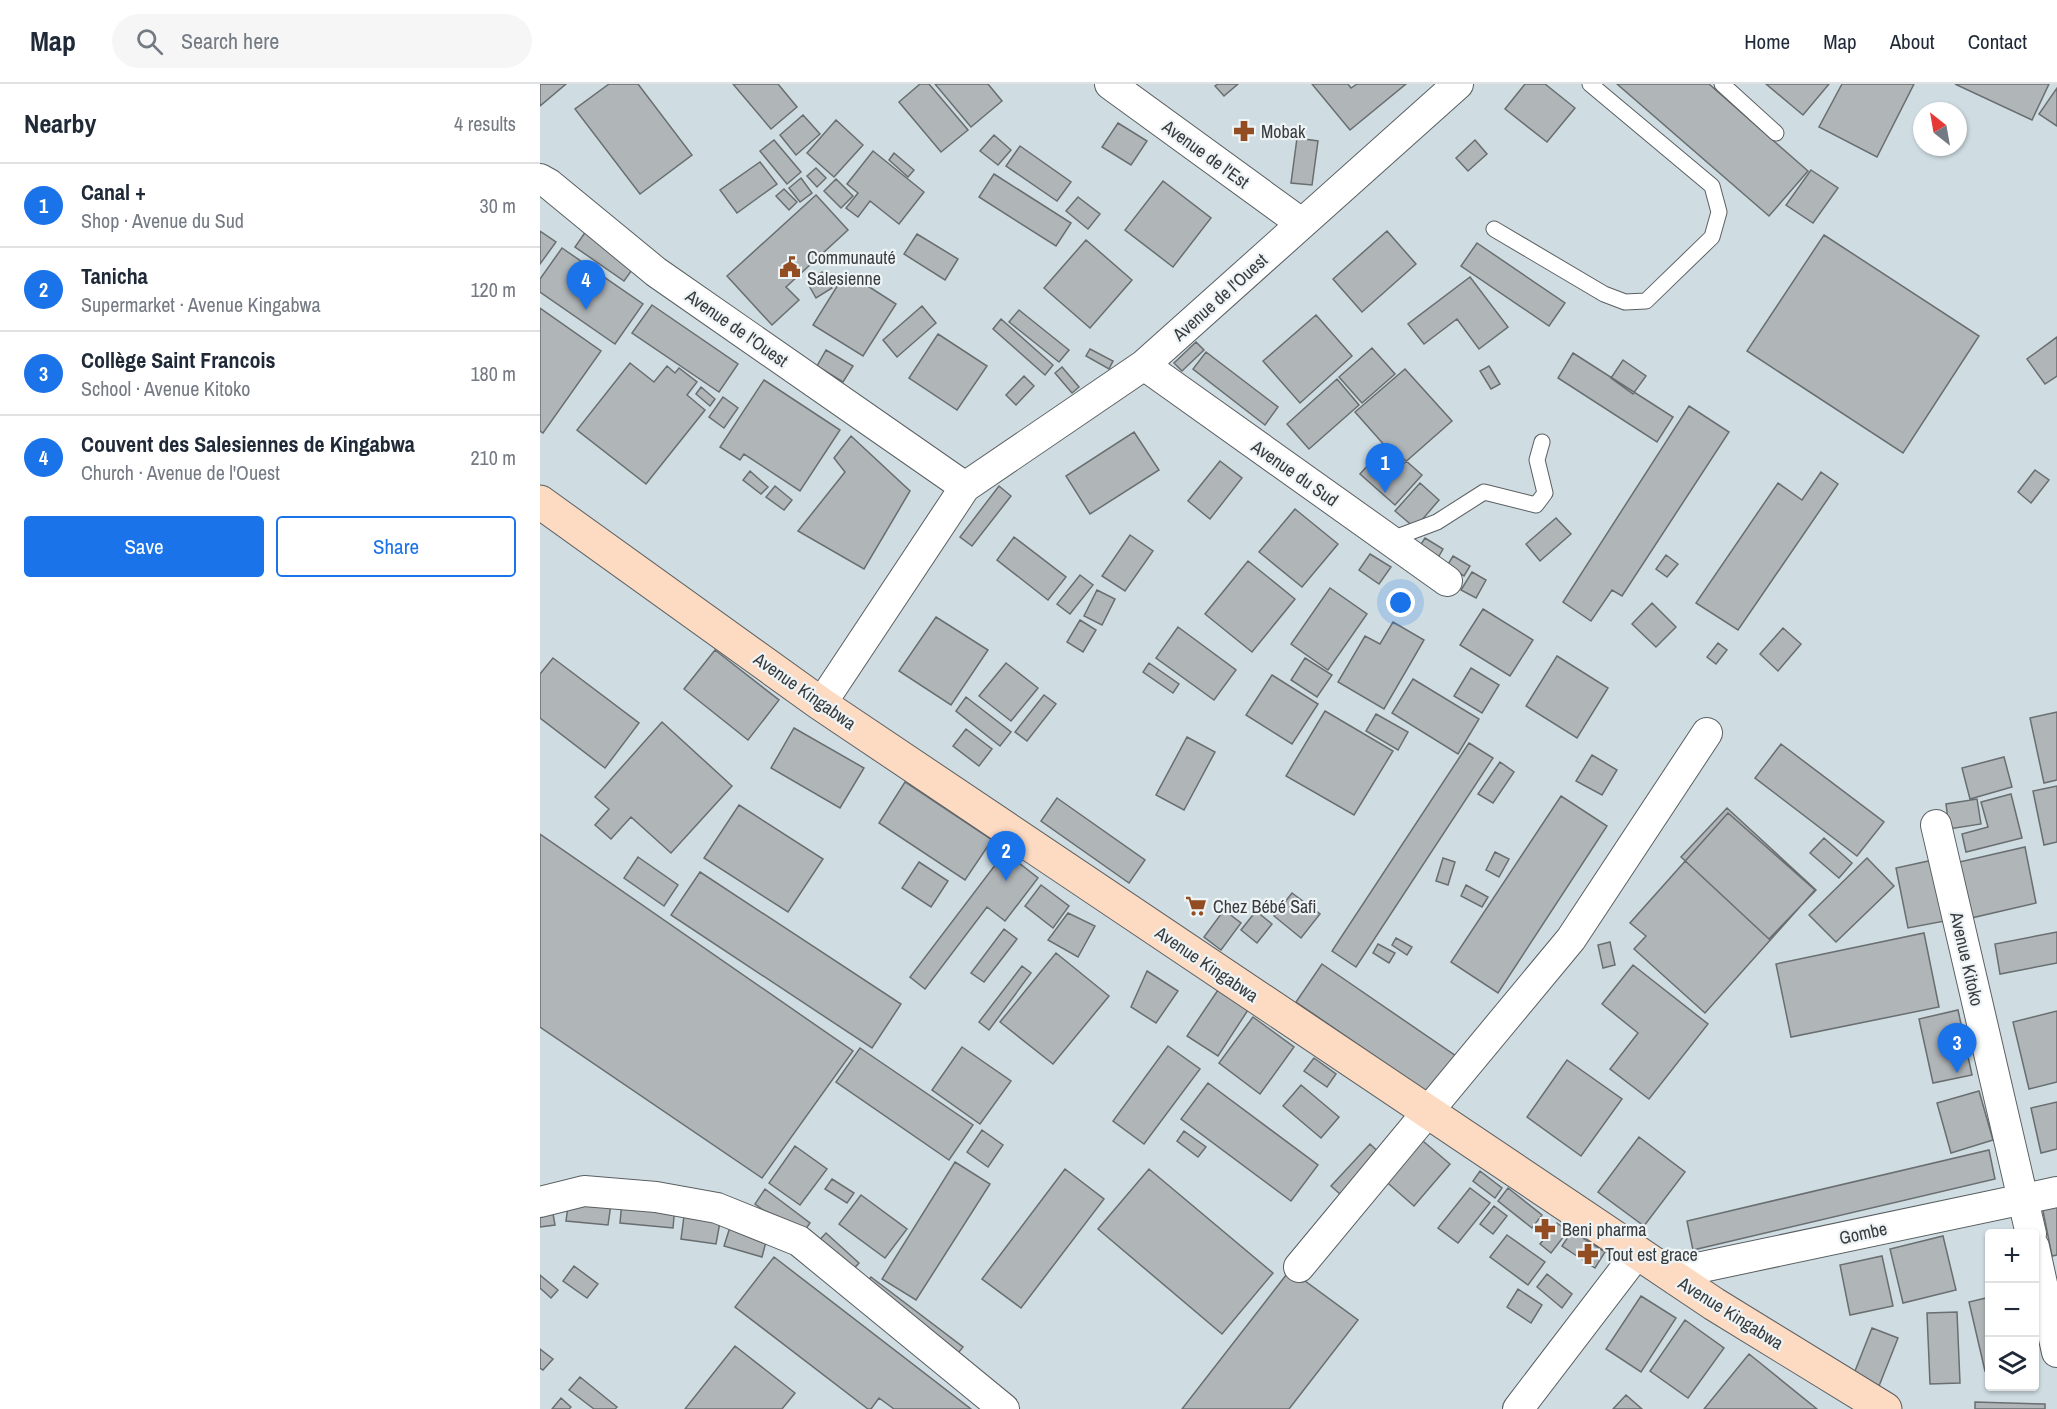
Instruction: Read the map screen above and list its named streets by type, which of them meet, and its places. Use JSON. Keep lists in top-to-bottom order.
{
  "streets": {
    "street": [
      "Avenue de l'Est",
      "Avenue de l'Ouest",
      "Avenue du Sud",
      "Avenue Kingabwa",
      "Avenue Kitoko",
      "Gombe"
    ]
  },
  "crossings": [
    ["Avenue de l'Est", "Avenue de l'Ouest"],
    ["Avenue de l'Ouest", "Avenue du Sud"],
    ["Avenue de l'Ouest", "Avenue Kingabwa"],
    ["Avenue Kingabwa", "Gombe"],
    ["Avenue Kitoko", "Gombe"]
  ],
  "places": {
    "pharmacy": ["Mobak", "Beni pharma", "Tout est grace"],
    "public building": ["Communauté Salesienne"],
    "supermarket": ["Chez Bébé Safi"]
  },
  "north": "top left",
  "page": {
    "header": "Map",
    "search": "Search here",
    "nav": [
      "Home",
      "Map",
      "About",
      "Contact"
    ],
    "heading": ["Nearby", "4 results"],
    "list": [
      {
        "mark": "1",
        "name": "Canal +",
        "note": "Shop · Avenue du Sud",
        "value": "30 m"
      },
      {
        "mark": "2",
        "name": "Tanicha",
        "note": "Supermarket · Avenue Kingabwa",
        "value": "120 m"
      },
      {
        "mark": "3",
        "name": "Collège Saint Francois",
        "note": "School · Avenue Kitoko",
        "value": "180 m"
      },
      {
        "mark": "4",
        "name": "Couvent des Salesiennes de Kingabwa",
        "note": "Church · Avenue de l'Ouest",
        "value": "210 m"
      }
    ],
    "pins": [
      "4",
      "1",
      "2",
      "3"
    ],
    "buttons": ["Save", "Share"],
    "map_buttons": ["+", "−"]
  }
}
